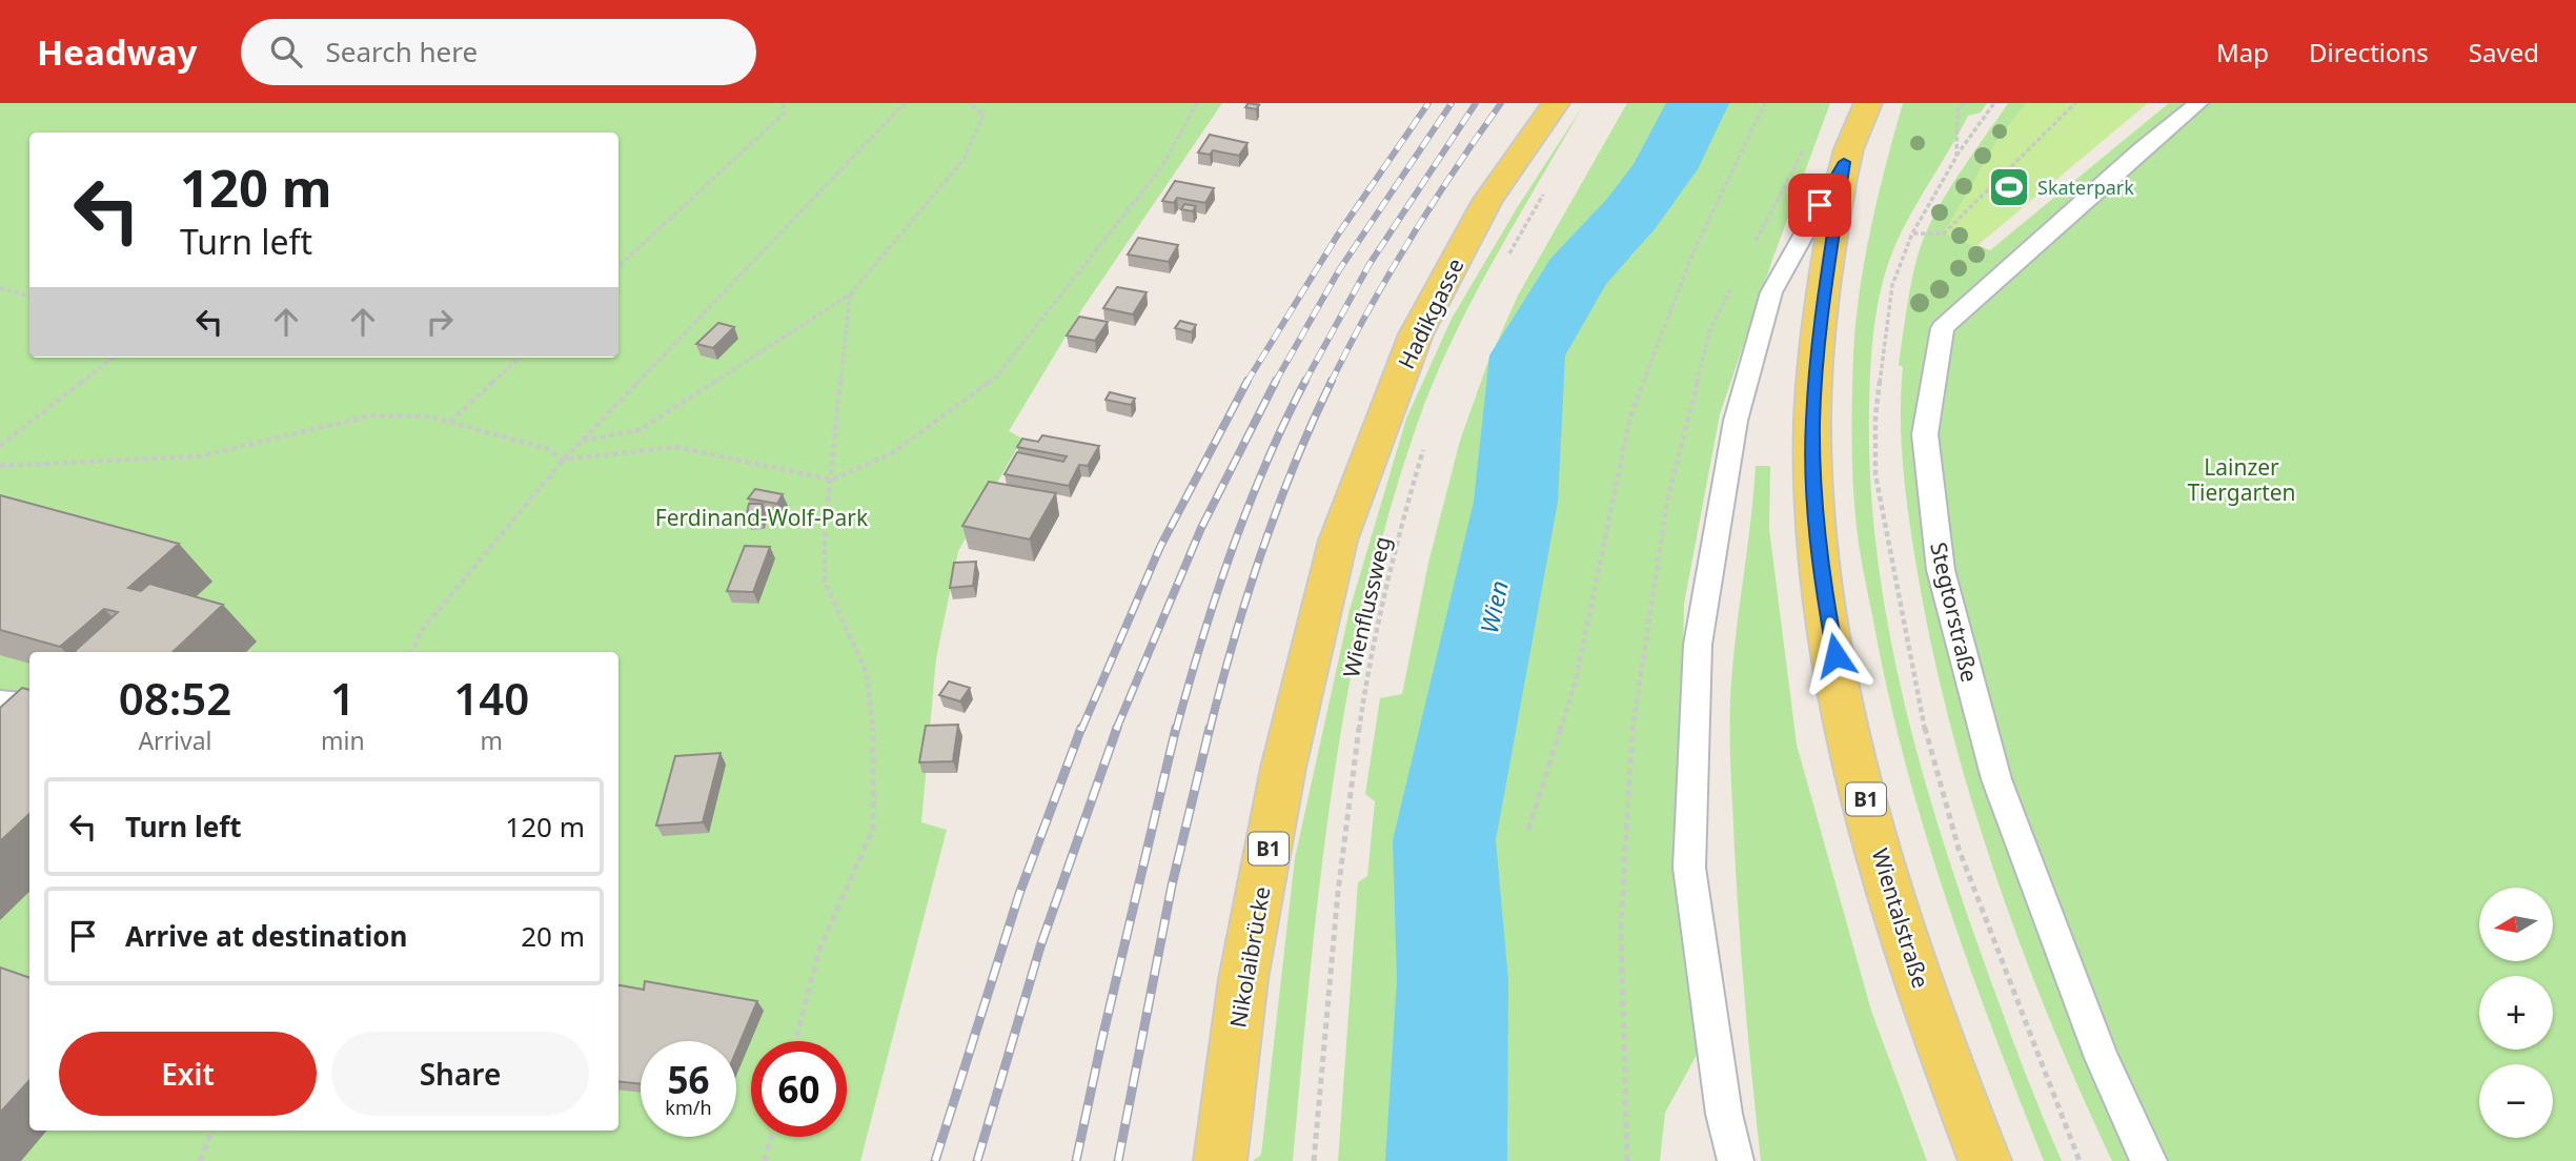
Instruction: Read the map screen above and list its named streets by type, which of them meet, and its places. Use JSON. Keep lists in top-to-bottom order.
{
  "streets": {
    "main road": [
      "Hadikgasse",
      "B1",
      "Wientalstraße",
      "Nikolaibrücke"
    ],
    "lane": ["Stegtorstraße"],
    "path": ["Wienflussweg"]
  },
  "crossings": [
    ["Hadikgasse", "Nikolaibrücke"]
  ],
  "water": ["Wien"],
  "parks": ["Lainzer Tiergarten", "Ferdinand-Wolf-Park"],
  "places": {
    "sports": ["Skaterpark"]
  },
  "north": "left",
  "page": {
    "header": "Headway",
    "search": "Search here",
    "nav": ["Map", "Directions", "Saved"],
    "turn": ["120 m", "Turn left"],
    "eta": [
      "08:52",
      "Arrival",
      "1",
      "min",
      "140",
      "m"
    ],
    "list": [
      {
        "name": "Turn left",
        "value": "120 m"
      },
      {
        "name": "Arrive at destination",
        "value": "20 m"
      }
    ],
    "map_buttons": ["+", "−"],
    "buttons": ["Exit", "Share"],
    "speed": "56 km/h",
    "limit": "60"
  }
}
